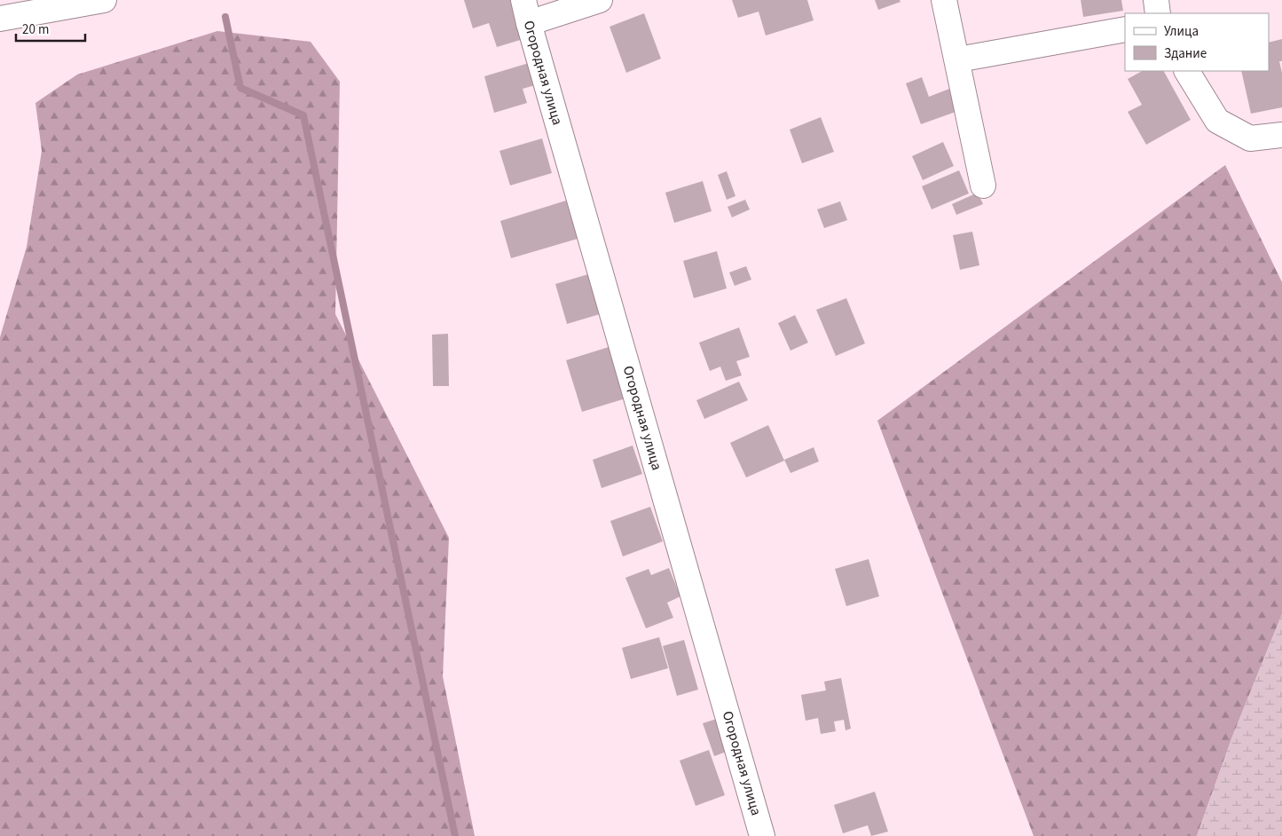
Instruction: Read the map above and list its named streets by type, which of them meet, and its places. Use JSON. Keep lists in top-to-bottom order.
{
  "streets": {
    "street": ["Огородная улица"]
  },
  "legend": ["Улица", "Здание"],
  "scale_bar": "20 m"
}
